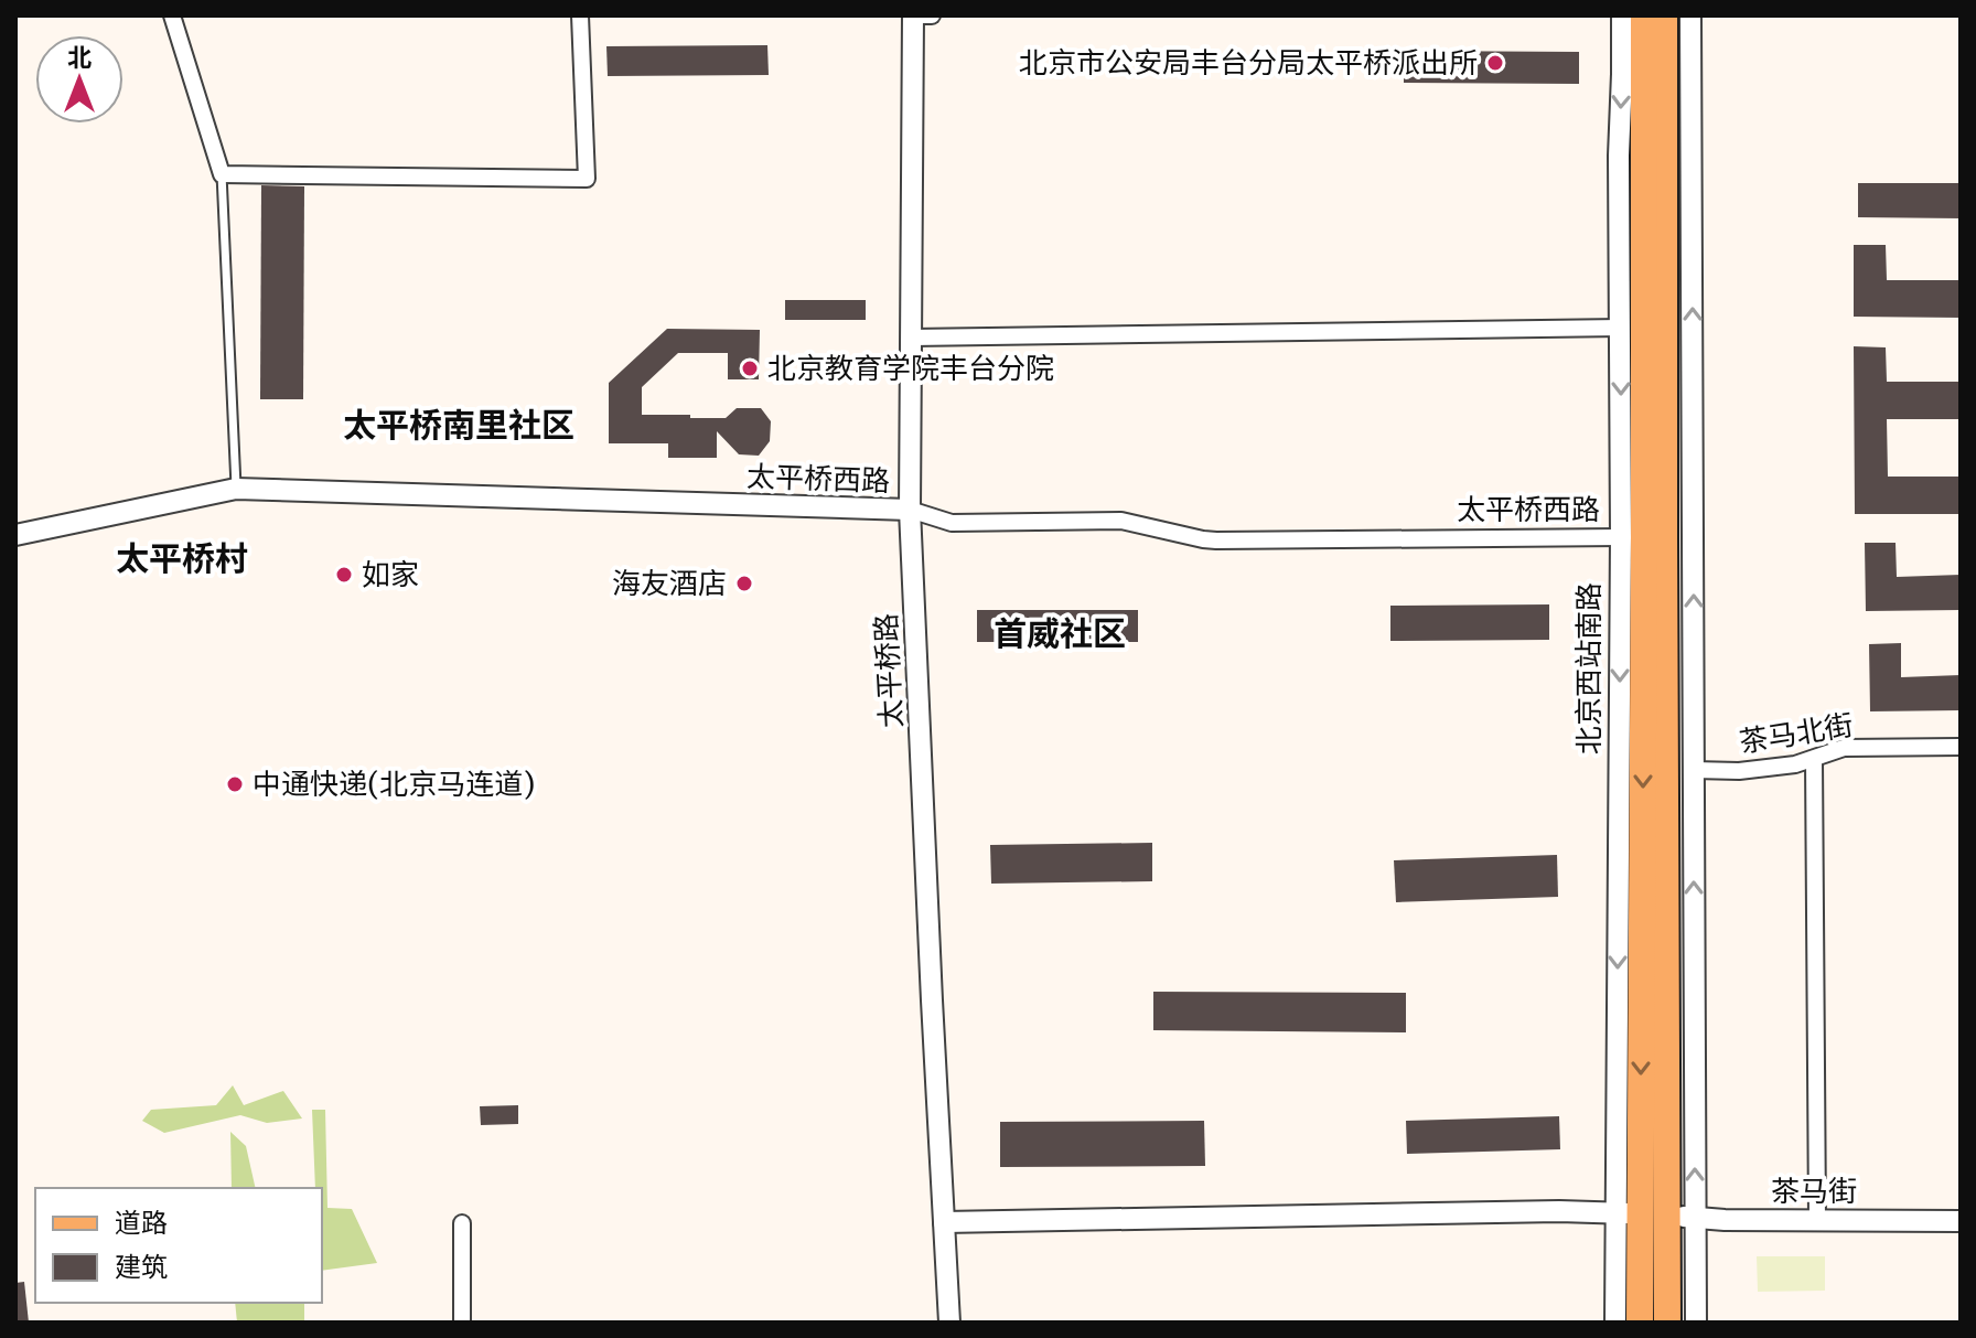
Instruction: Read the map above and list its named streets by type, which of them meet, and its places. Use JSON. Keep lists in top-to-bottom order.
{
  "streets": {
    "main road": ["北京西站南路"],
    "street": [
      "太平桥西路",
      "太平桥路",
      "茶马北街",
      "茶马街"
    ]
  },
  "crossings": [
    ["太平桥西路", "北京西站南路"],
    ["太平桥西路", "太平桥路"],
    ["北京西站南路", "茶马街"],
    ["太平桥路", "茶马街"]
  ],
  "districts": ["太平桥南里社区", "太平桥村", "首威社区"],
  "places": [
    "北京市公安局丰台分局太平桥派出所",
    "北京教育学院丰台分院",
    "如家",
    "海友酒店",
    "中通快递(北京马连道)"
  ],
  "legend": ["道路", "建筑"],
  "north": "top"
}
